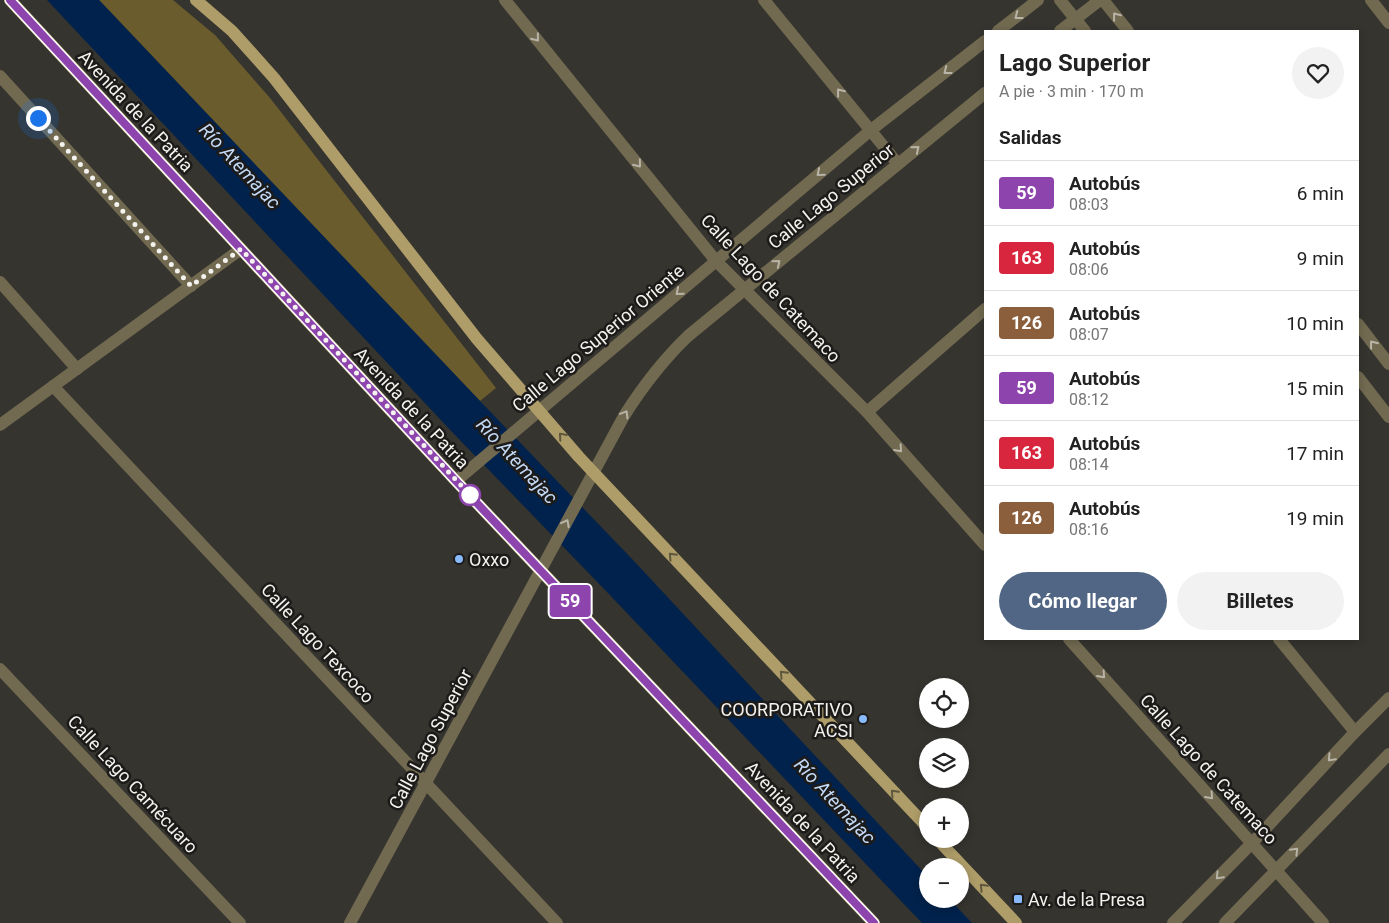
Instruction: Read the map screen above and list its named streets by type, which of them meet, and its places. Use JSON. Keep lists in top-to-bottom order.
{
  "streets": {
    "main road": ["Avenida de la Patria"],
    "street": [
      "Calle Lago Superior",
      "Calle Lago de Catemaco",
      "Calle Lago Superior Oriente",
      "Calle Lago Texcoco",
      "Calle Lago Camécuaro"
    ]
  },
  "crossings": [
    ["Avenida de la Patria", "Calle Lago Superior"],
    ["Avenida de la Patria", "Calle Lago Superior Oriente"],
    ["Calle Lago Superior", "Calle Lago de Catemaco"],
    ["Calle Lago Superior", "Calle Lago Superior Oriente"],
    ["Calle Lago Superior", "Calle Lago Texcoco"],
    ["Calle Lago de Catemaco", "Calle Lago Superior Oriente"]
  ],
  "one_way": ["Calle Lago de Catemaco", "Calle Lago Superior Oriente"],
  "water": ["Río Atemajac"],
  "places": {
    "other": ["Oxxo", "COORPORATIVO ACSI"],
    "transit": ["Av. de la Presa"]
  },
  "lines": ["bus line 59"],
  "page": {
    "on_map": "59",
    "heading": [
      ["Lago Superior", "A pie · 3 min · 170 m"],
      "Salidas"
    ],
    "list": [
      {
        "mark": "59",
        "name": "Autobús",
        "note": "08:03",
        "value": "6 min"
      },
      {
        "mark": "163",
        "name": "Autobús",
        "note": "08:06",
        "value": "9 min"
      },
      {
        "mark": "126",
        "name": "Autobús",
        "note": "08:07",
        "value": "10 min"
      },
      {
        "mark": "59",
        "name": "Autobús",
        "note": "08:12",
        "value": "15 min"
      },
      {
        "mark": "163",
        "name": "Autobús",
        "note": "08:14",
        "value": "17 min"
      },
      {
        "mark": "126",
        "name": "Autobús",
        "note": "08:16",
        "value": "19 min"
      }
    ],
    "buttons": ["Cómo llegar", "Billetes"],
    "map_buttons": ["+", "−"]
  }
}
